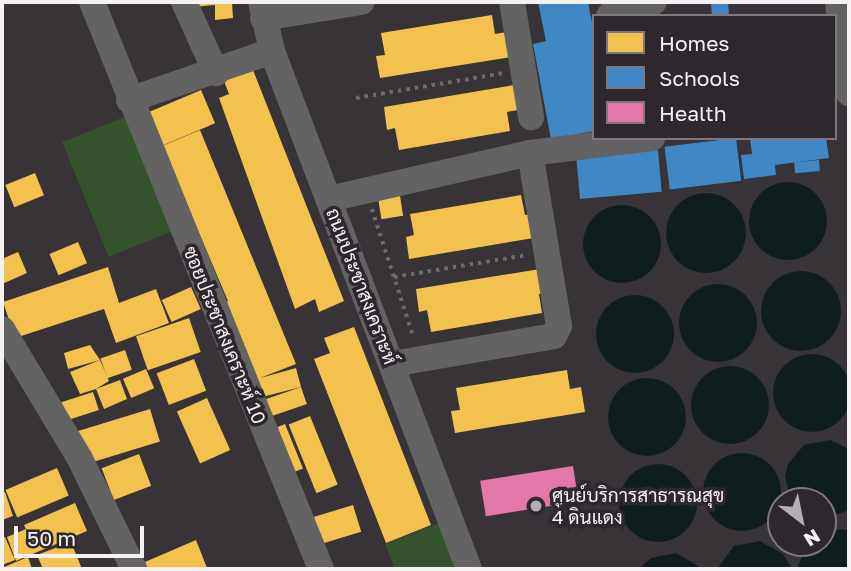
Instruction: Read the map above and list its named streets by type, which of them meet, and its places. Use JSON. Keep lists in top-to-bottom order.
{
  "streets": {
    "street": ["ถนนประชาสงเคราะห์", "ซอยประชาสงเคราะห์ 10"]
  },
  "places": ["ศูนย์บริการสาธารณสุข 4 ดินแดง"],
  "legend": ["Homes", "Schools", "Health"],
  "scale_bar": "50 m",
  "north": "bottom right"
}
